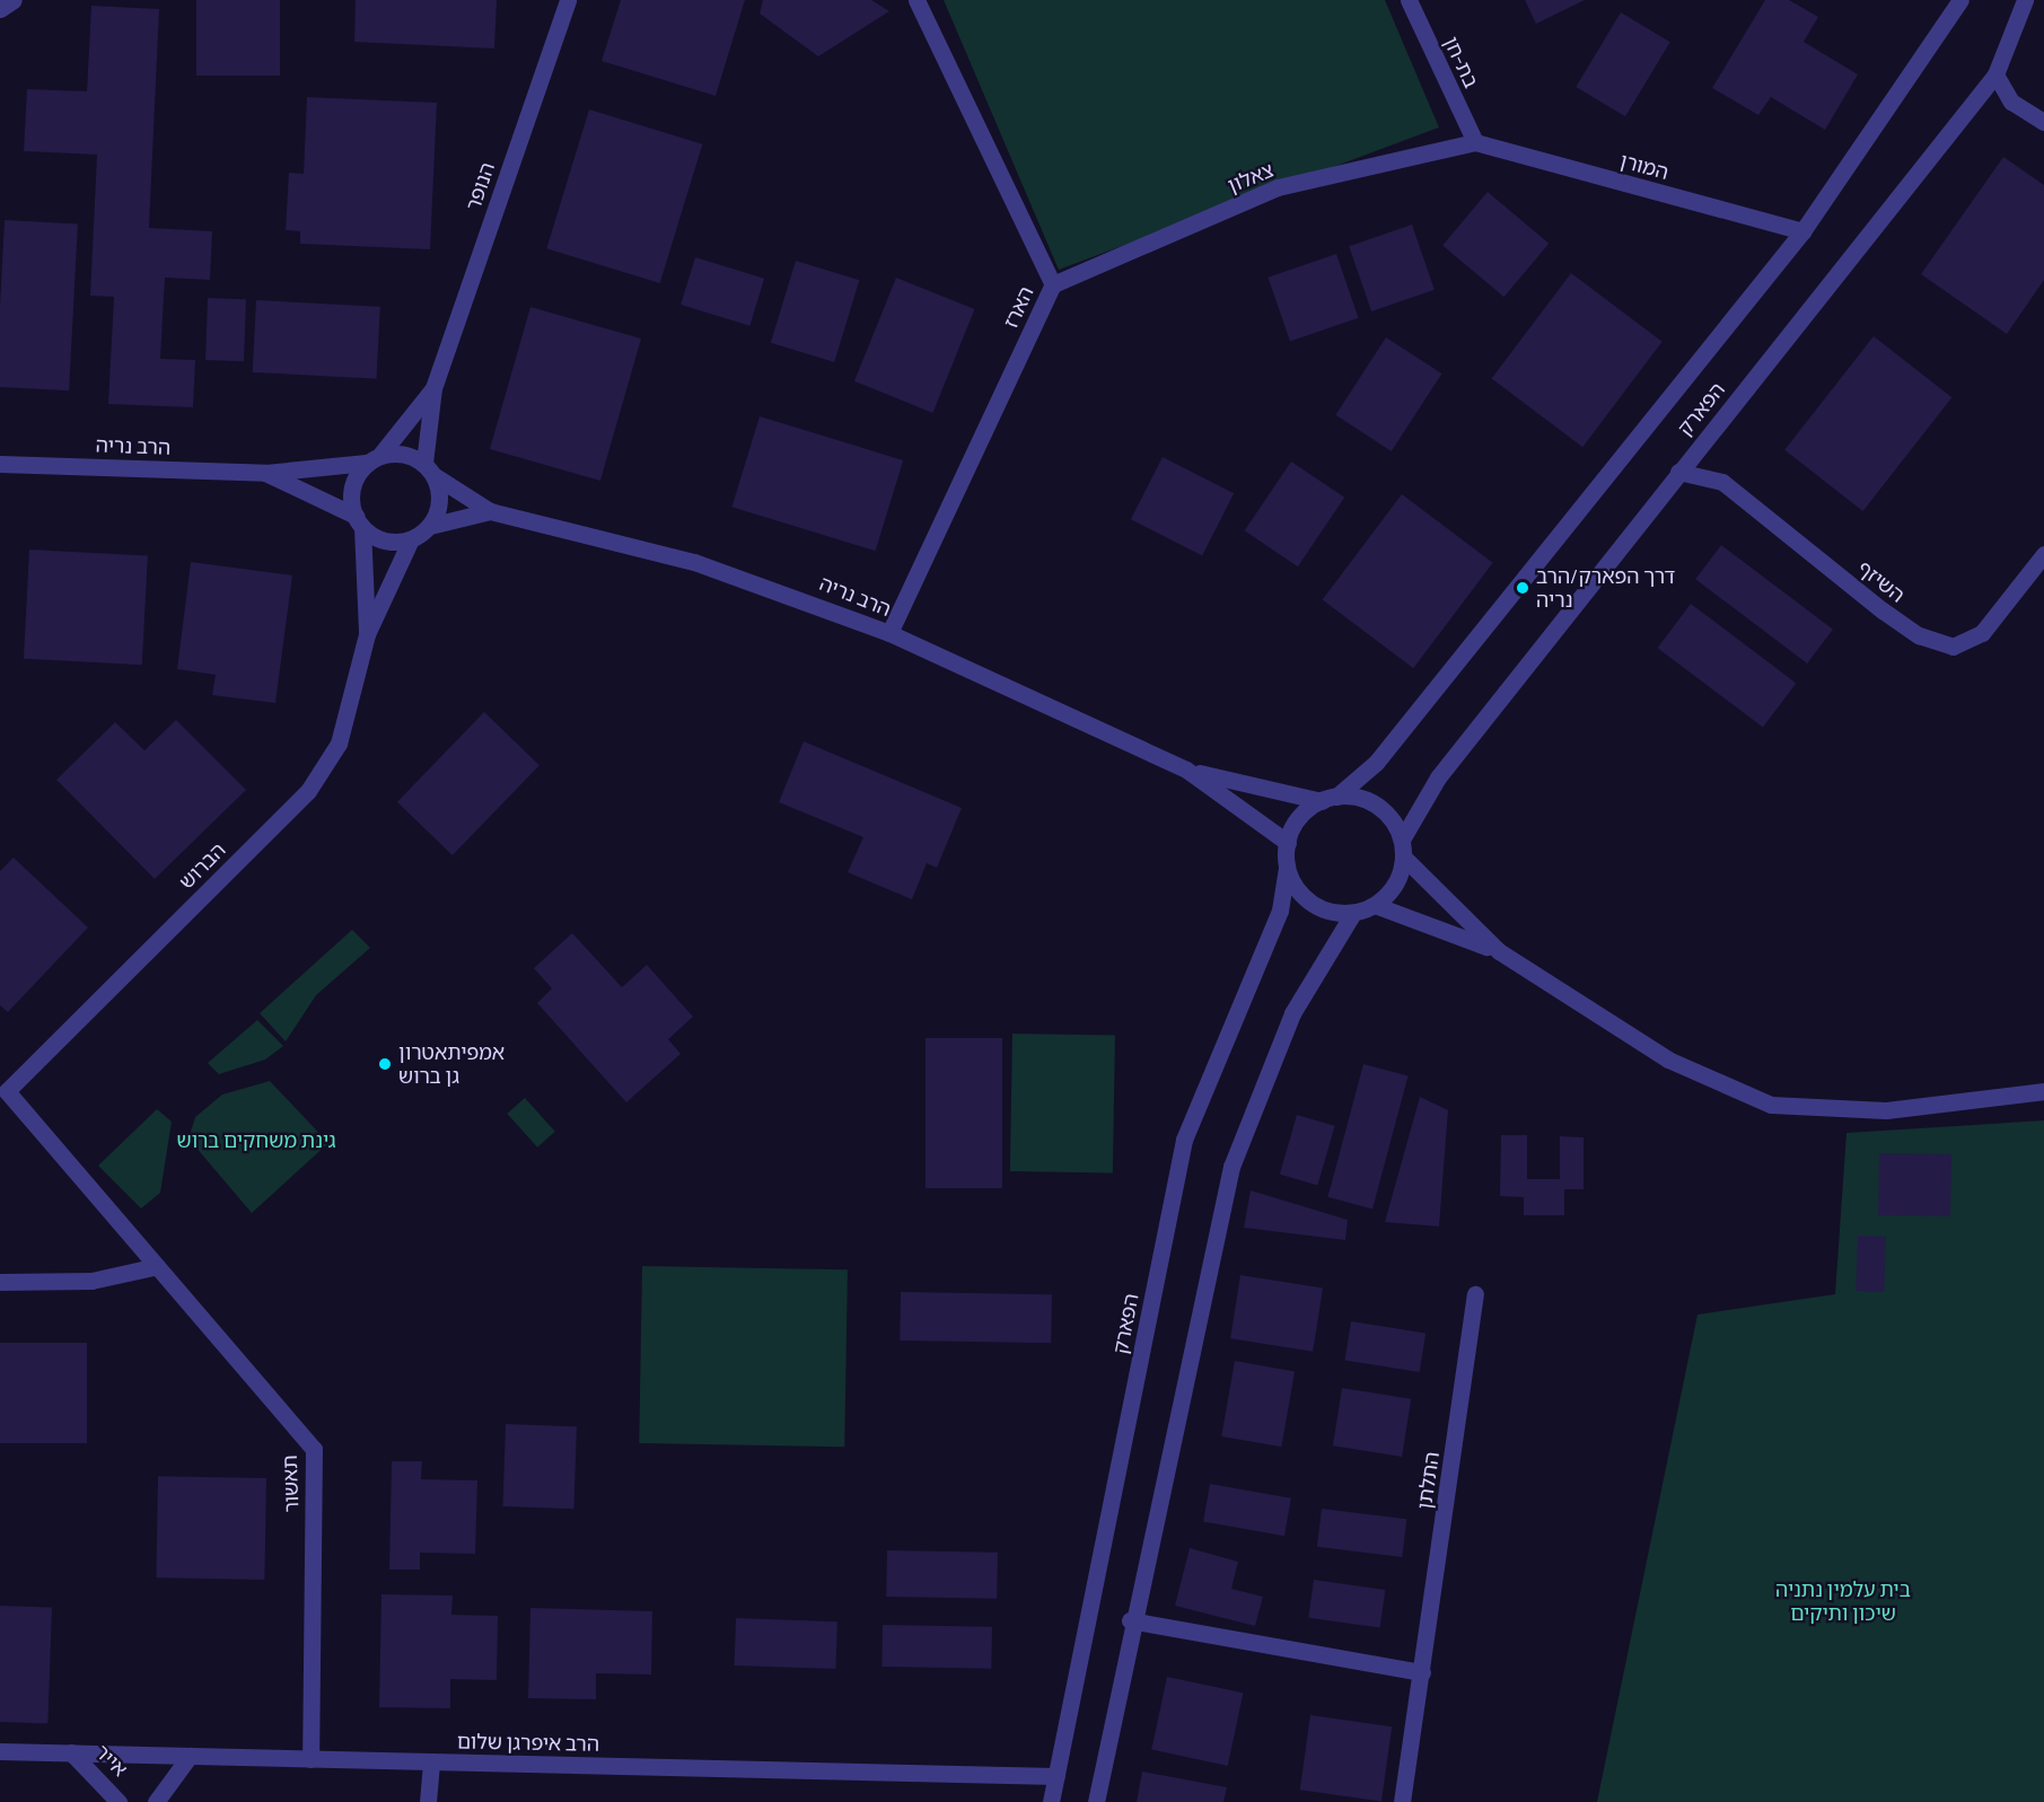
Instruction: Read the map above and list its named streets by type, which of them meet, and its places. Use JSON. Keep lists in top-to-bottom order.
{
  "streets": {
    "street": [
      "בת-חן",
      "המורן",
      "צאלון",
      "הנופר",
      "הארז",
      "הפארק",
      "הרב נריה",
      "השיזף",
      "הברוש",
      "התלתן",
      "תאשור",
      "הרב איפרגן שלום",
      "אייר"
    ]
  },
  "crossings": [
    ["בת-חן", "המורן"],
    ["בת-חן", "צאלון"],
    ["המורן", "צאלון"],
    ["המורן", "הפארק"],
    ["צאלון", "הארז"],
    ["הנופר", "הרב נריה"],
    ["הנופר", "הברוש"],
    ["הארז", "הרב נריה"],
    ["הפארק", "הרב נריה"],
    ["הפארק", "השיזף"],
    ["הפארק", "הרב איפרגן שלום"],
    ["הרב נריה", "הברוש"],
    ["הברוש", "תאשור"],
    ["תאשור", "הרב איפרגן שלום"],
    ["הרב איפרגן שלום", "אייר"]
  ],
  "parks": ["גינת משחקים ברוש", "בית עלמין נתניה שיכון ותיקים"],
  "places": ["דרך הפארק/הרב נריה", "אמפיתאטרון גן ברוש"]
}
